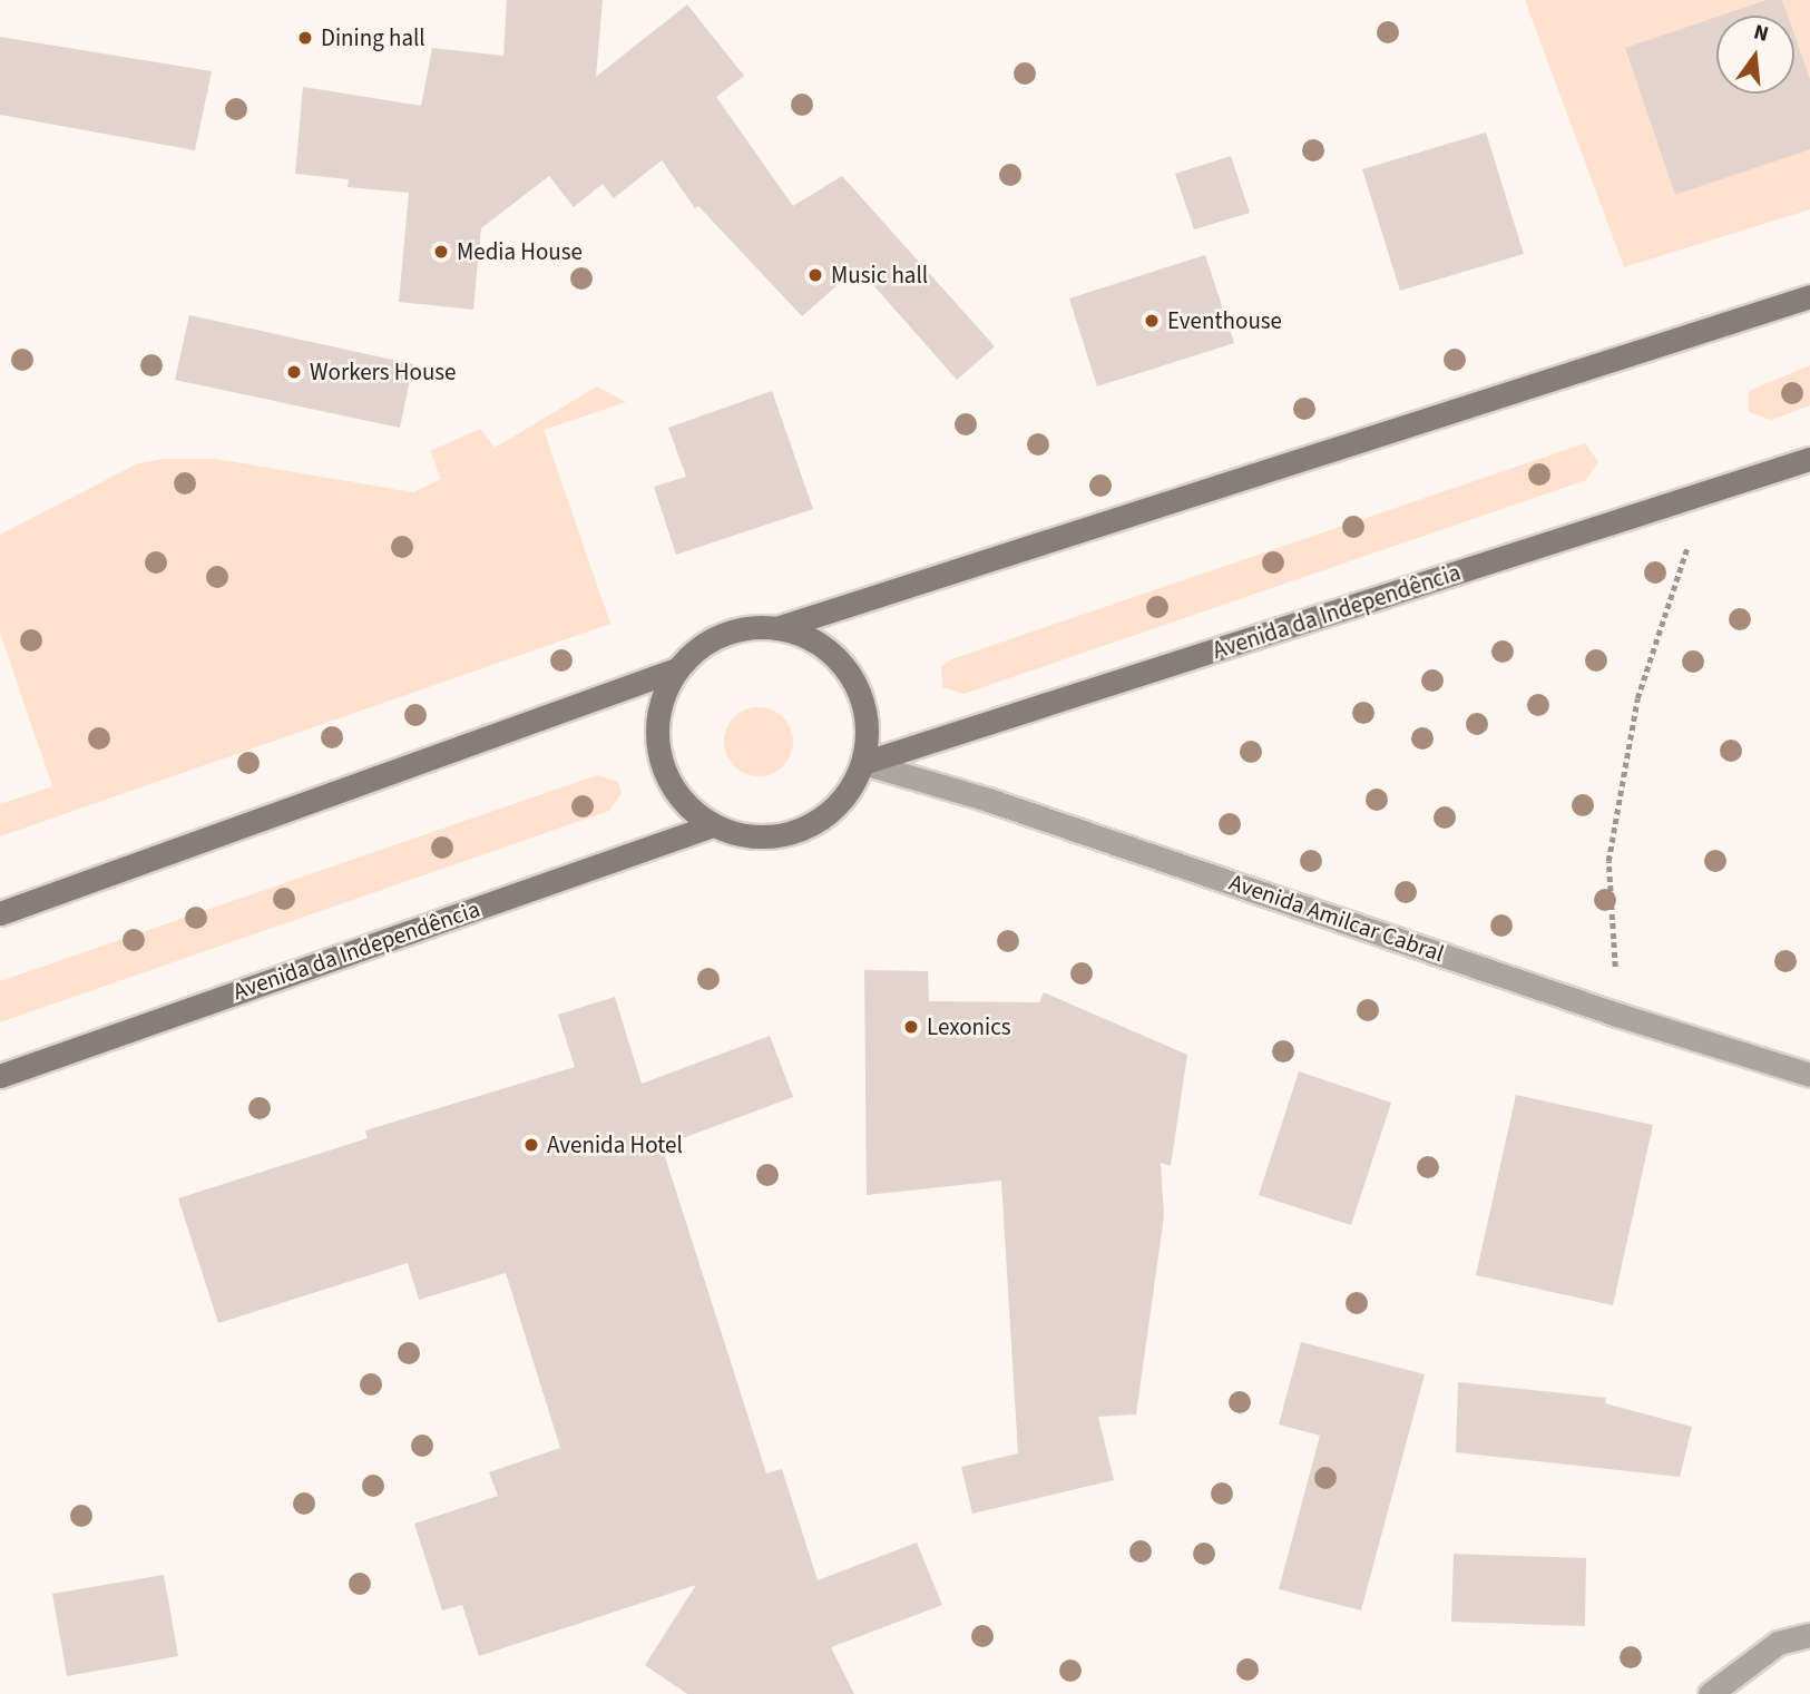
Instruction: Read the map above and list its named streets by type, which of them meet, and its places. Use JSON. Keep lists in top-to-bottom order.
{
  "streets": {
    "street": ["Avenida da Independência", "Avenida Amilcar Cabral"]
  },
  "crossings": [
    ["Avenida da Independência", "Avenida Amilcar Cabral"]
  ],
  "places": [
    "Dining hall",
    "Media House",
    "Music hall",
    "Eventhouse",
    "Workers House",
    "Lexonics",
    "Avenida Hotel"
  ],
  "north": "top"
}
